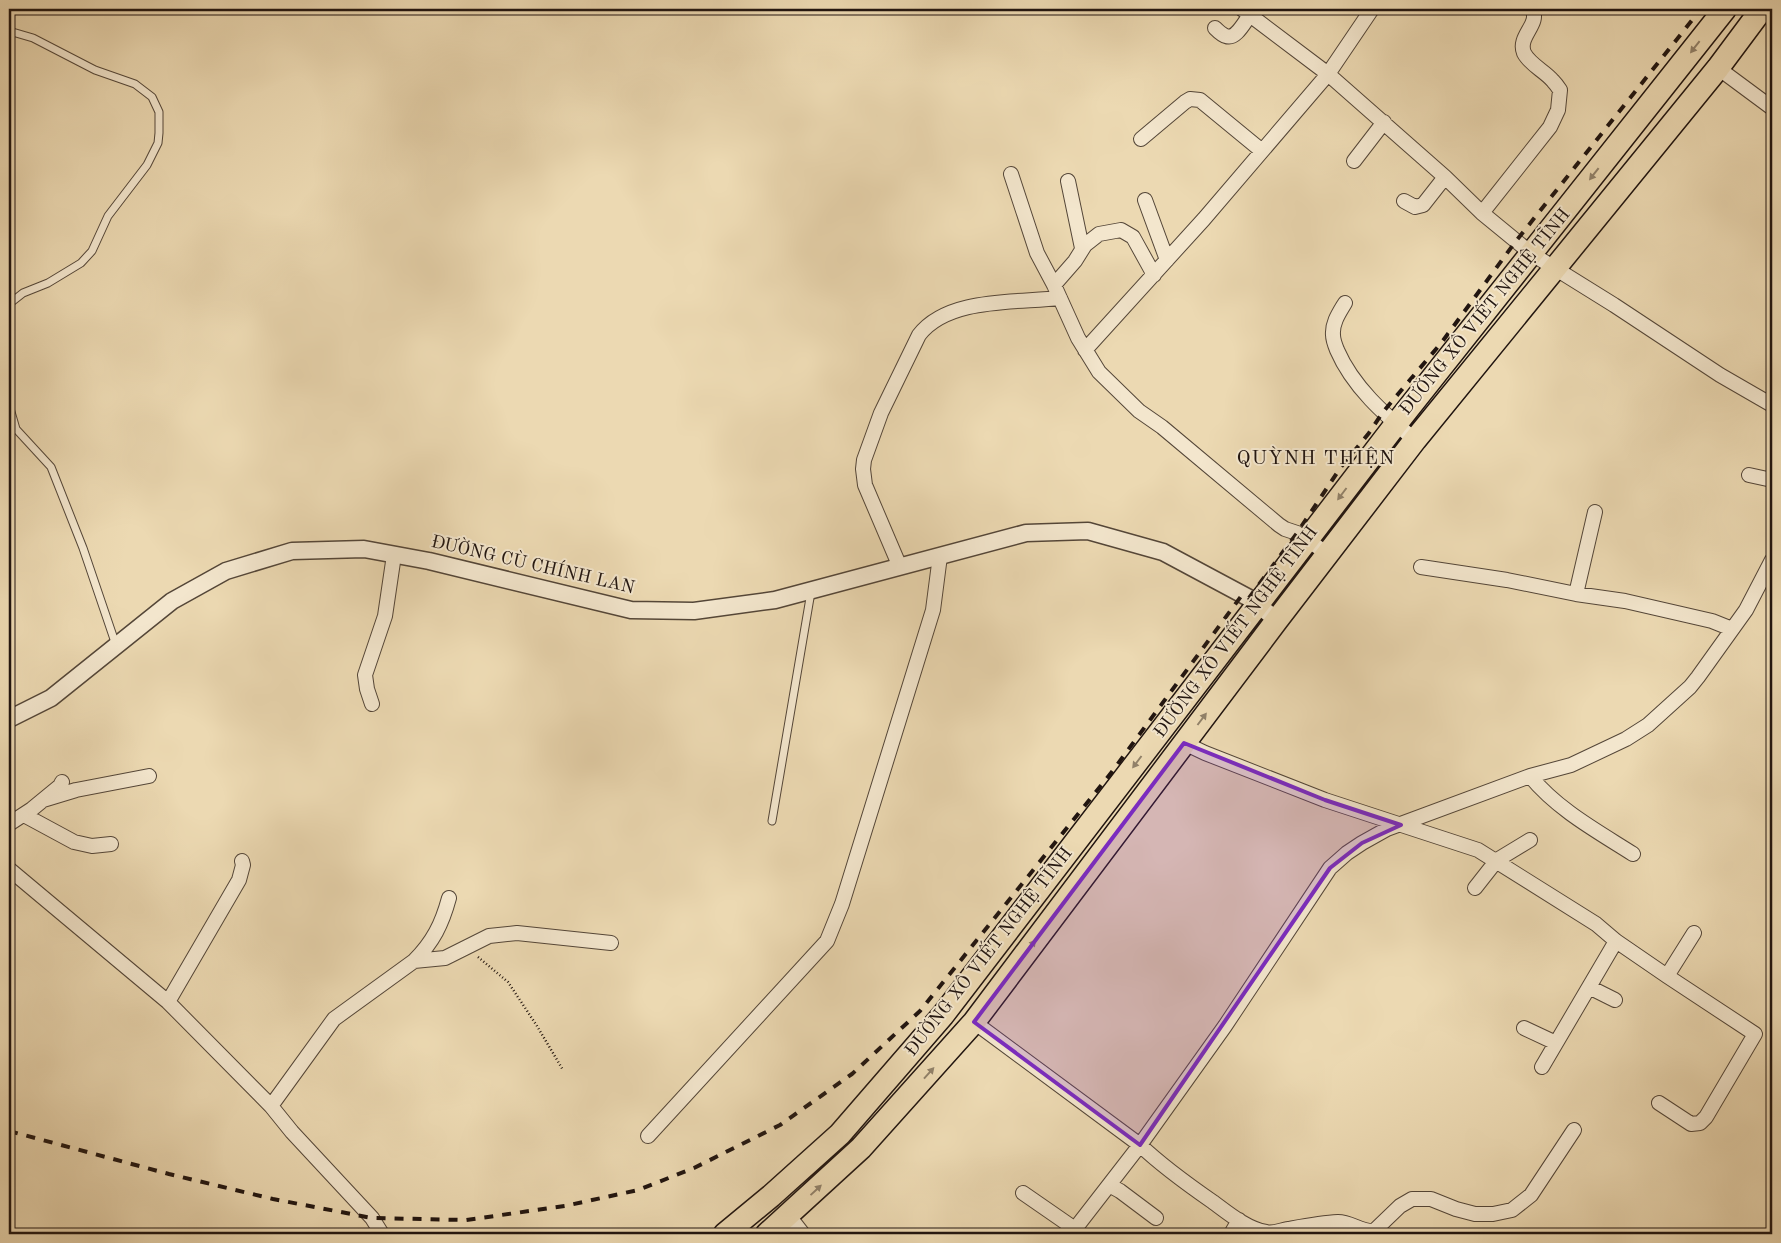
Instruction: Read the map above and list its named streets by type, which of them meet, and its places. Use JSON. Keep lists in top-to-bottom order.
{
  "streets": {
    "highway": ["ĐƯỜNG XÔ VIẾT NGHỆ TĨNH"],
    "street": ["ĐƯỜNG CÙ CHÍNH LAN"]
  },
  "crossings": [
    ["ĐƯỜNG XÔ VIẾT NGHỆ TĨNH", "ĐƯỜNG CÙ CHÍNH LAN"]
  ],
  "districts": ["QUỲNH THIỆN"]
}
